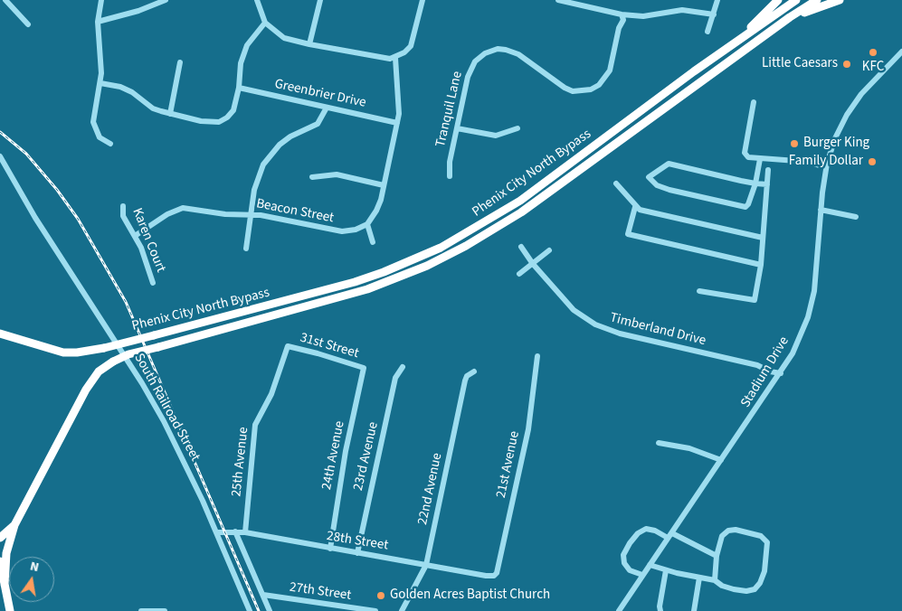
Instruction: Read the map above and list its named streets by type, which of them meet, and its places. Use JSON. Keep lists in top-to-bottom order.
{
  "streets": {
    "highway": ["Phenix City North Bypass"],
    "street": [
      "Greenbrier Drive",
      "Tranquil Lane",
      "Beacon Street",
      "Karen Court",
      "Timberland Drive",
      "31st Street",
      "Stadium Drive",
      "South Railroad Street",
      "24th Avenue",
      "23rd Avenue",
      "25th Avenue",
      "21st Avenue",
      "22nd Avenue",
      "28th Street",
      "27th Street"
    ]
  },
  "crossings": [
    ["Beacon Street", "Karen Court"],
    ["Timberland Drive", "Stadium Drive"],
    ["31st Street", "24th Avenue"],
    ["31st Street", "25th Avenue"],
    ["South Railroad Street", "28th Street"],
    ["24th Avenue", "28th Street"],
    ["23rd Avenue", "28th Street"],
    ["25th Avenue", "28th Street"],
    ["21st Avenue", "28th Street"],
    ["22nd Avenue", "28th Street"]
  ],
  "places": [
    "KFC",
    "Little Caesars",
    "Burger King",
    "Family Dollar",
    "Golden Acres Baptist Church"
  ],
  "north": "top"
}
